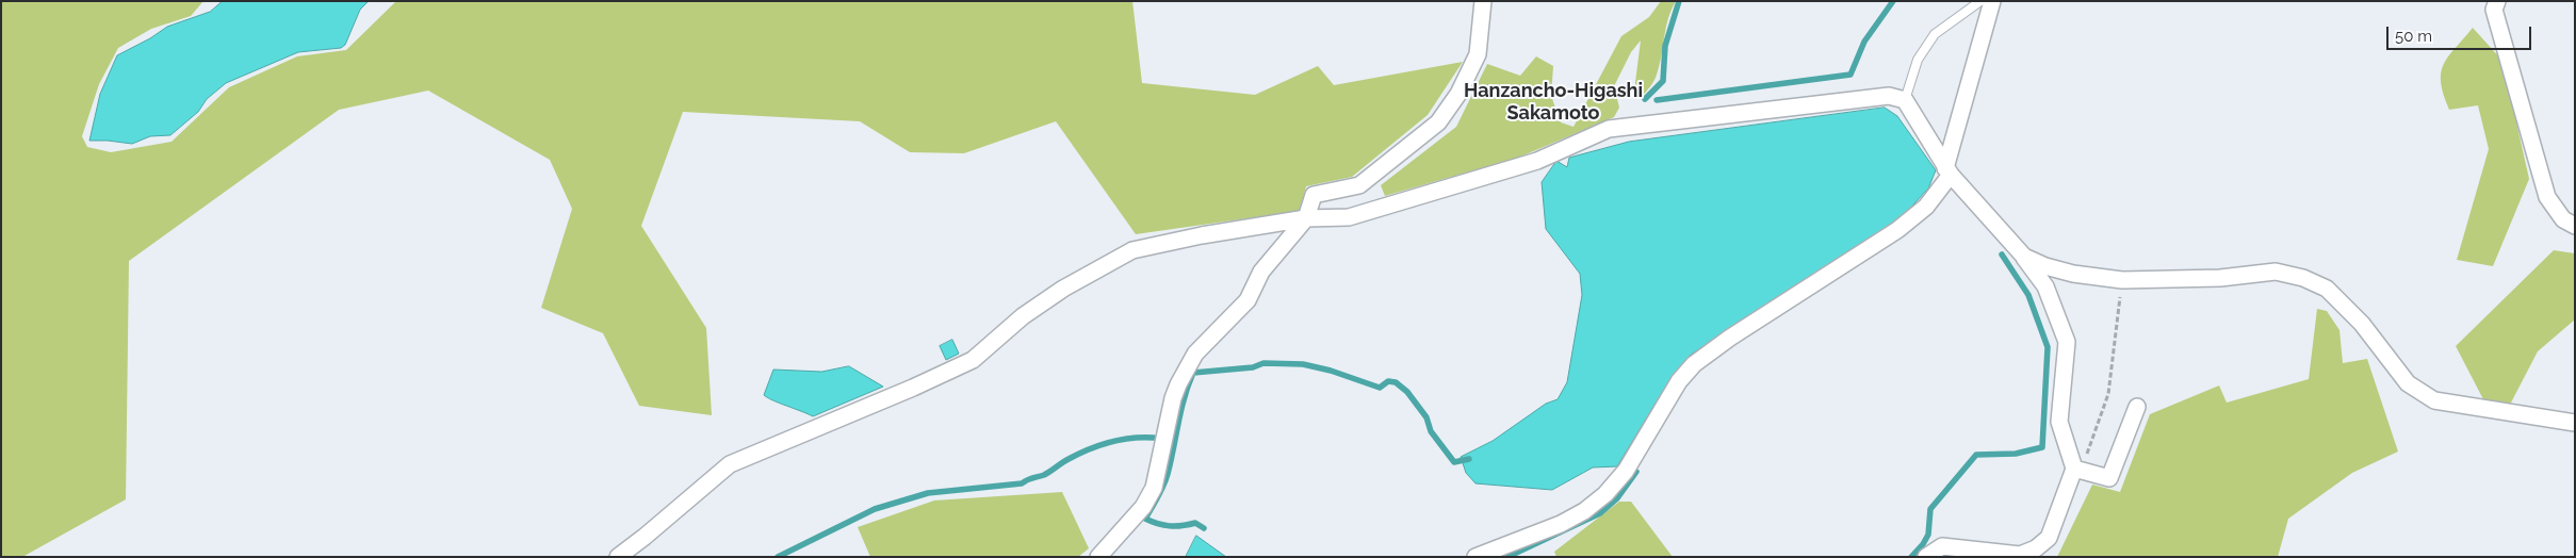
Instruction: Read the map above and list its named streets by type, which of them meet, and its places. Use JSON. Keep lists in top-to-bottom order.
{
  "districts": ["Hanzancho-Higashi Sakamoto"],
  "scale_bar": "50 m"
}
